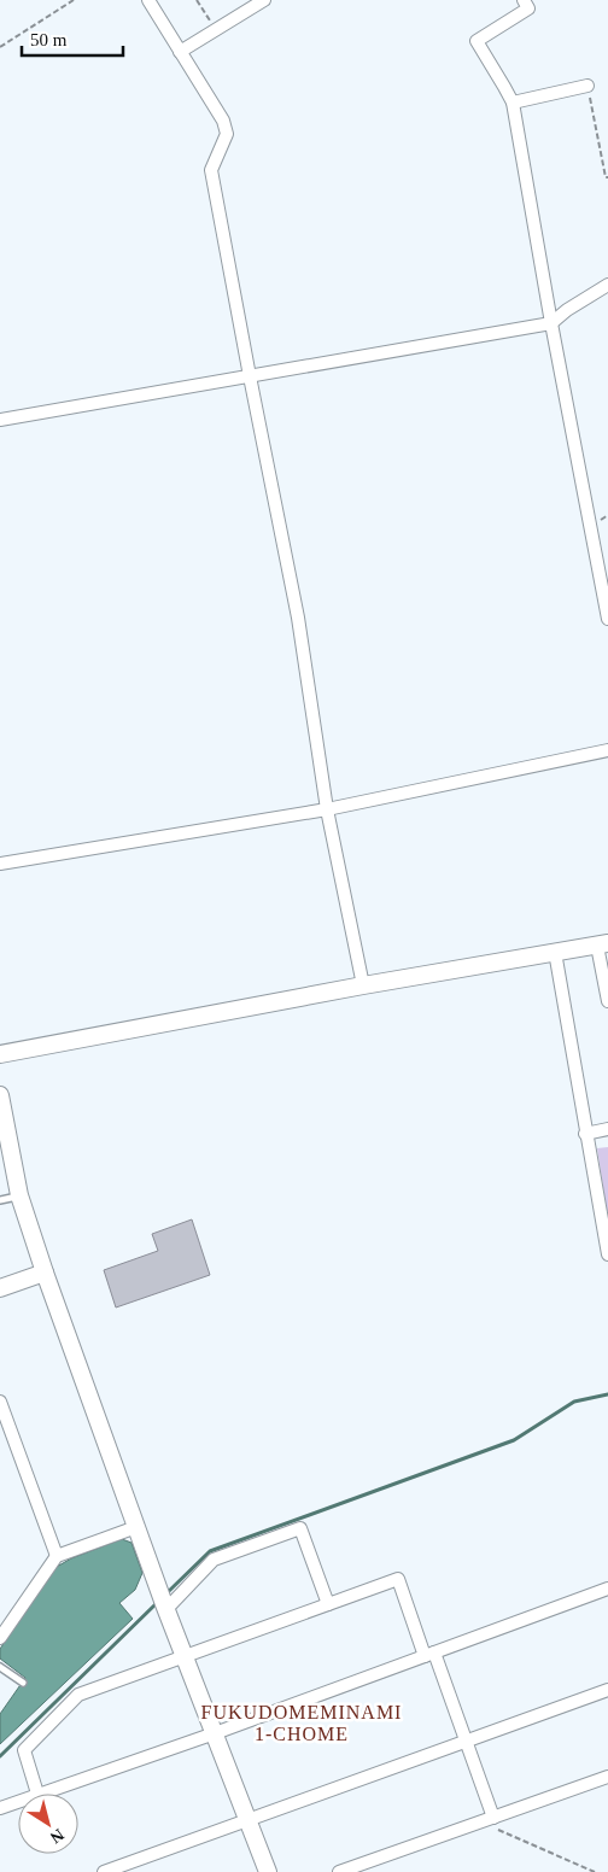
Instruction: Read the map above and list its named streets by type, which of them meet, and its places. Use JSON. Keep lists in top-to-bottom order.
{
  "districts": ["FUKUDOMEMINAMI 1-CHOME"],
  "scale_bar": "50 m",
  "north": "bottom right"
}
